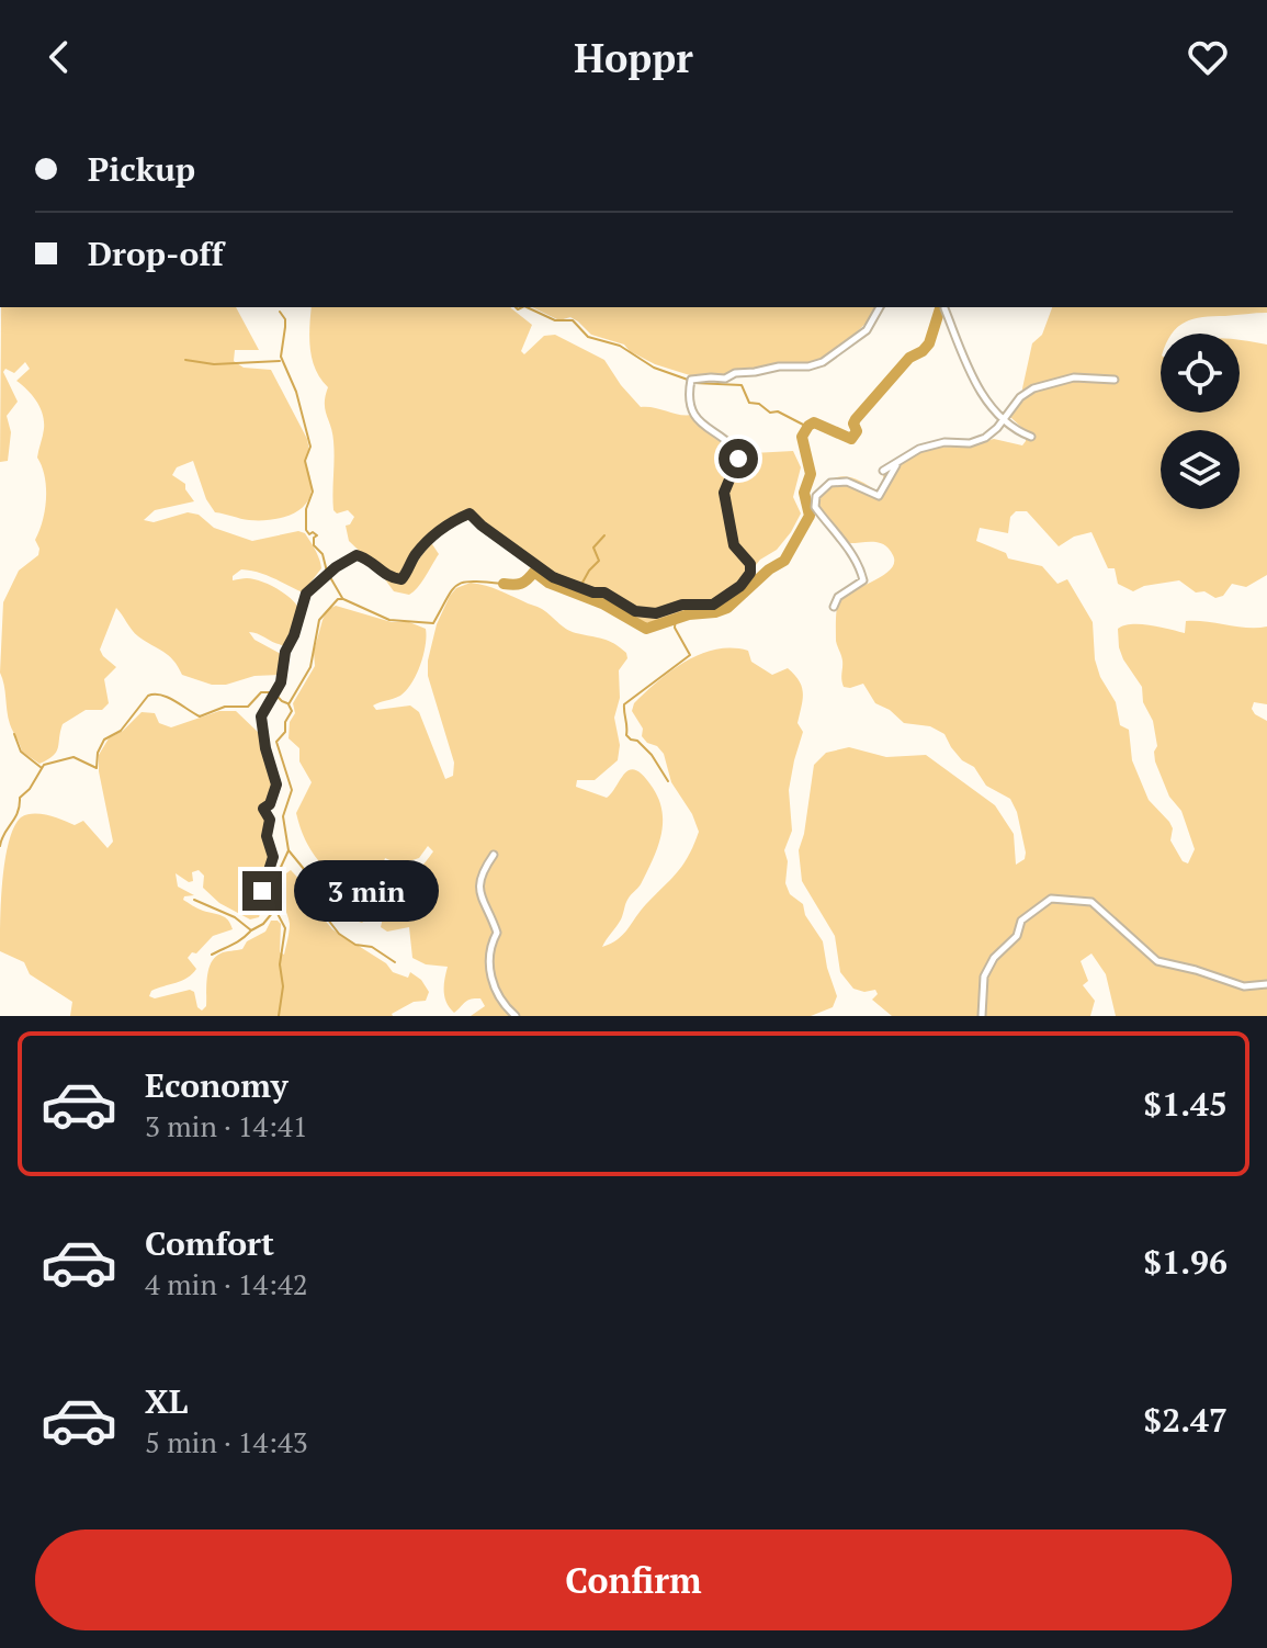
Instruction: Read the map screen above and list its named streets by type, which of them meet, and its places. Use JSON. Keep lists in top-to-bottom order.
{
  "page": {
    "header": "Hoppr",
    "banner": ["Pickup", "Drop-off"],
    "bubble": "3 min",
    "list": [
      {
        "name": "Economy",
        "note": "3 min · 14:41",
        "value": "$1.45"
      },
      {
        "name": "Comfort",
        "note": "4 min · 14:42",
        "value": "$1.96"
      },
      {
        "name": "XL",
        "note": "5 min · 14:43",
        "value": "$2.47"
      }
    ],
    "buttons": "Confirm"
  }
}
